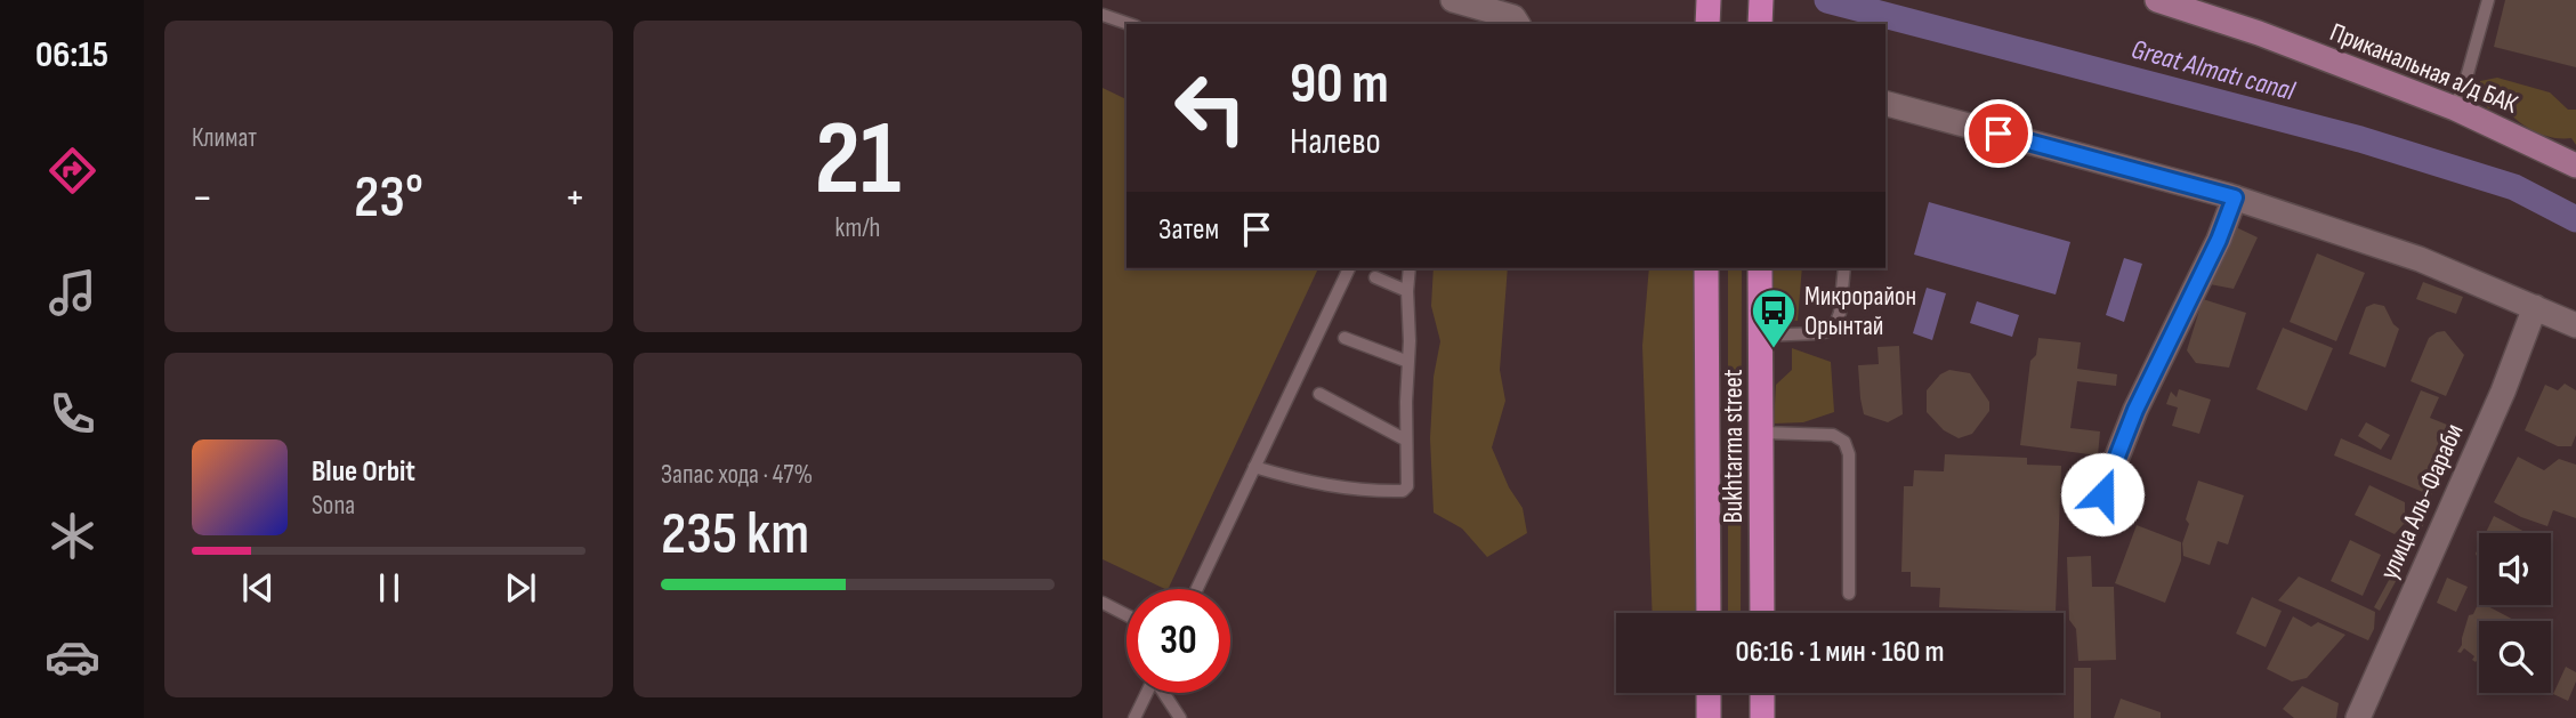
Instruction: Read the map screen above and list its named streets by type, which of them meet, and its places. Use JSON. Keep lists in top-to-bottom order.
{
  "streets": {
    "main road": ["Приканальная а/д БАК", "Bukhtarma street"],
    "street": ["улица Аль-Фараби"]
  },
  "water": ["Great Almatı canal"],
  "places": {
    "bus stop": ["Микрорайон Орынтай"]
  },
  "page": {
    "tabs": "06:15",
    "tile": [
      "Климат",
      ["21", "km/h"],
      ["Запас хода · 47%", "235 km"]
    ],
    "turn": ["90 m", "Налево"],
    "heat": ["−", "23°", "+"],
    "then": "Затем",
    "song": ["Blue Orbit", "Sona"],
    "limit": "30",
    "trip": "06:16 · 1 мин · 160 m"
  }
}
